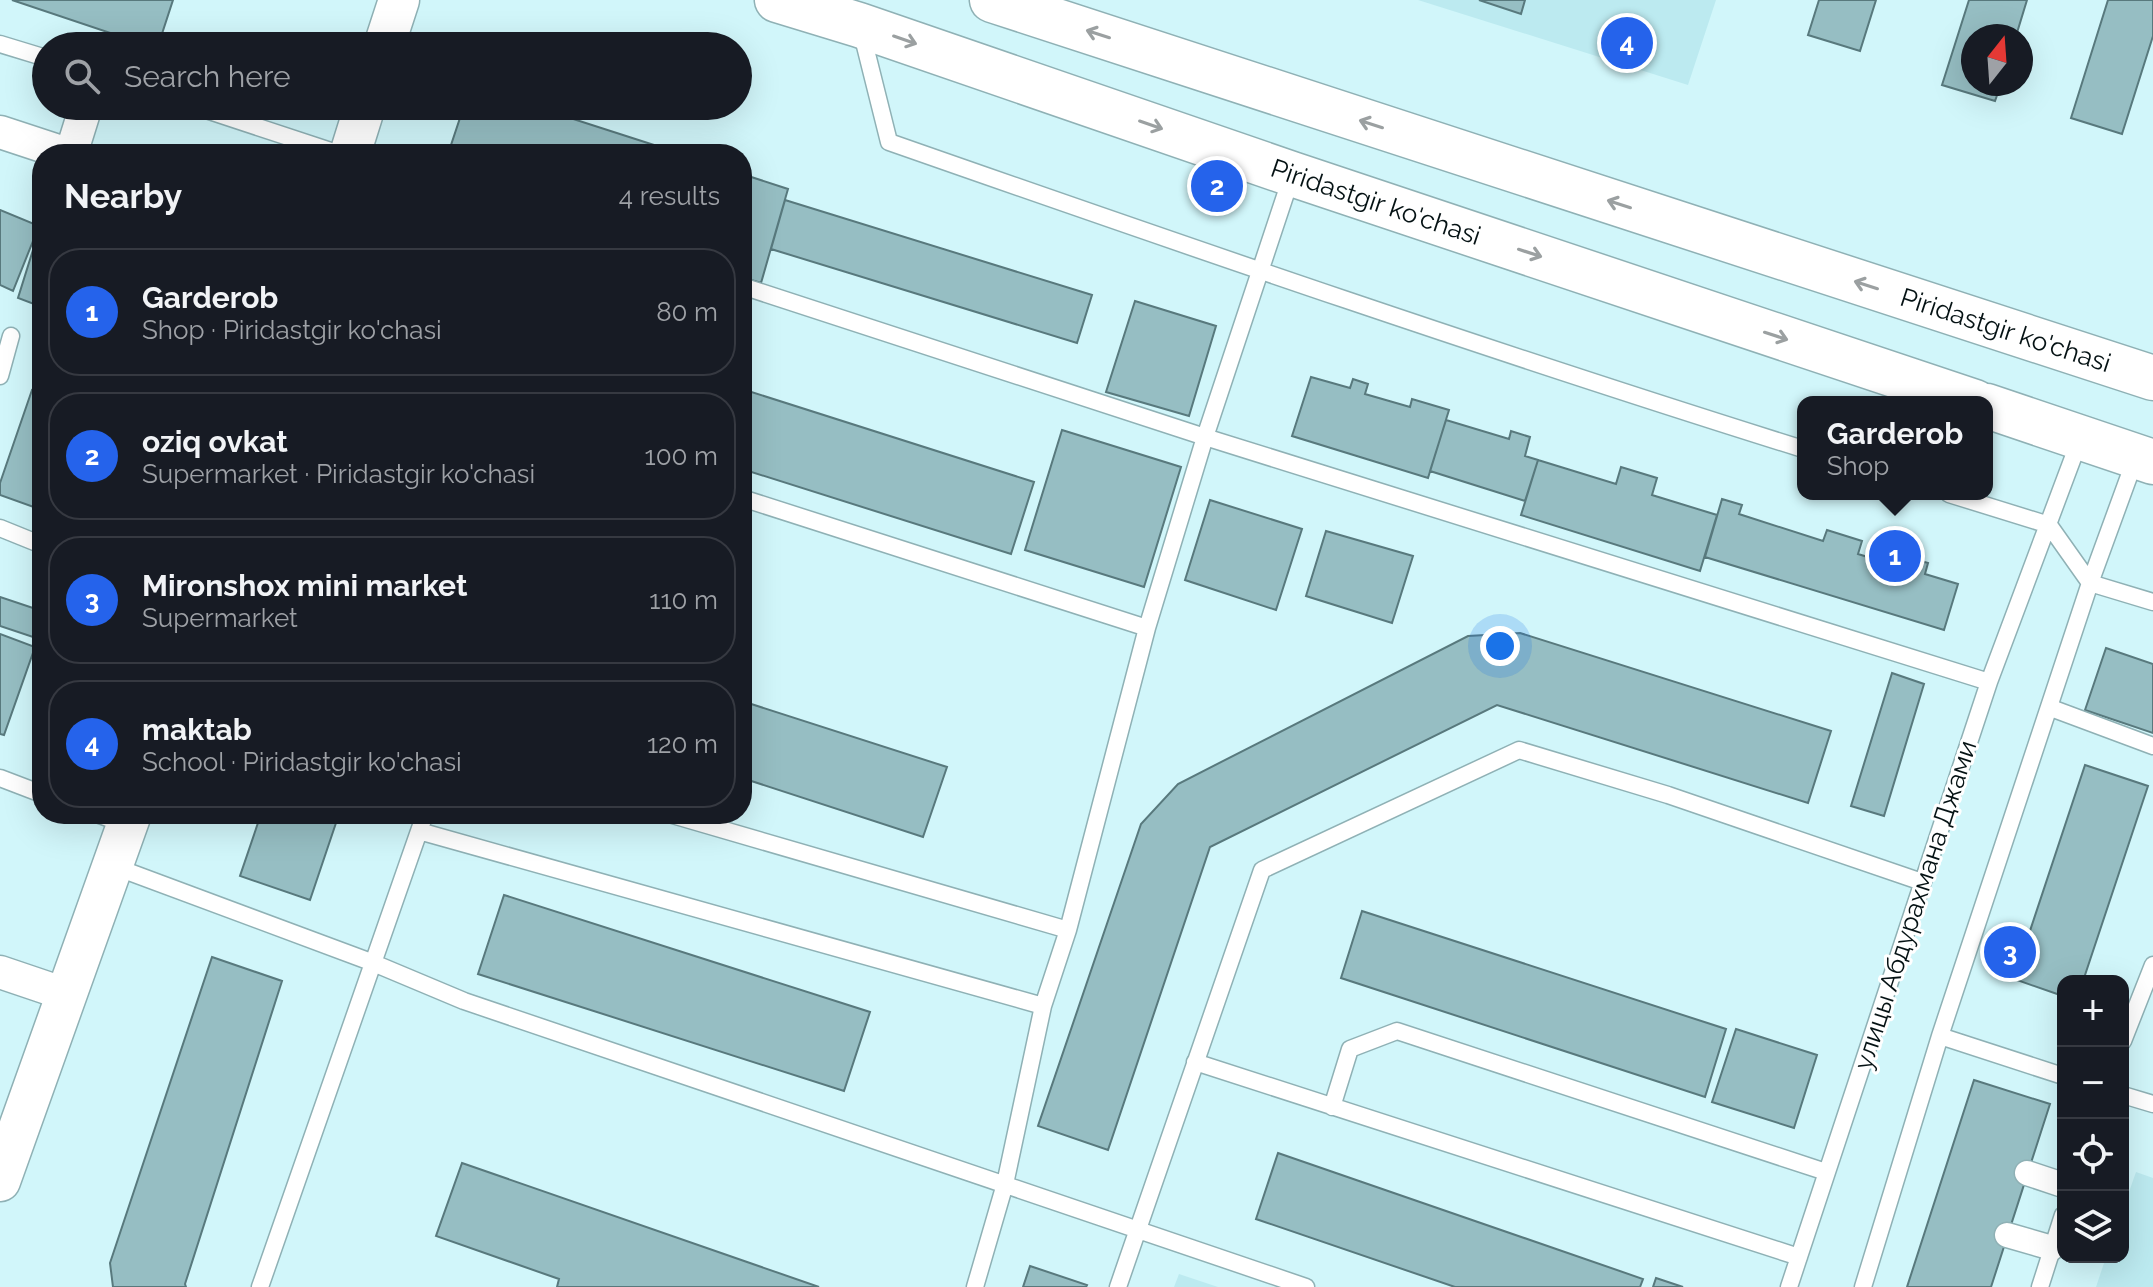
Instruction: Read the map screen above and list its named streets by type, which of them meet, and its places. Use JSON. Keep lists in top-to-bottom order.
{
  "streets": {
    "main road": ["Piridastgir ko'chasi"],
    "lane": ["улицы Абдурахмана Джами"]
  },
  "north": "top",
  "page": {
    "pins": [
      "4",
      "2",
      "1",
      "3"
    ],
    "search": "Search here",
    "heading": ["Nearby", "4 results"],
    "list": [
      {
        "mark": "1",
        "name": "Garderob",
        "note": "Shop · Piridastgir ko'chasi",
        "value": "80 m"
      },
      {
        "mark": "2",
        "name": "oziq ovkat",
        "note": "Supermarket · Piridastgir ko'chasi",
        "value": "100 m"
      },
      {
        "mark": "3",
        "name": "Mironshox mini market",
        "note": "Supermarket",
        "value": "110 m"
      },
      {
        "mark": "4",
        "name": "maktab",
        "note": "School · Piridastgir ko'chasi",
        "value": "120 m"
      }
    ],
    "popup": ["Garderob", "Shop"],
    "map_buttons": ["+", "−"]
  }
}
